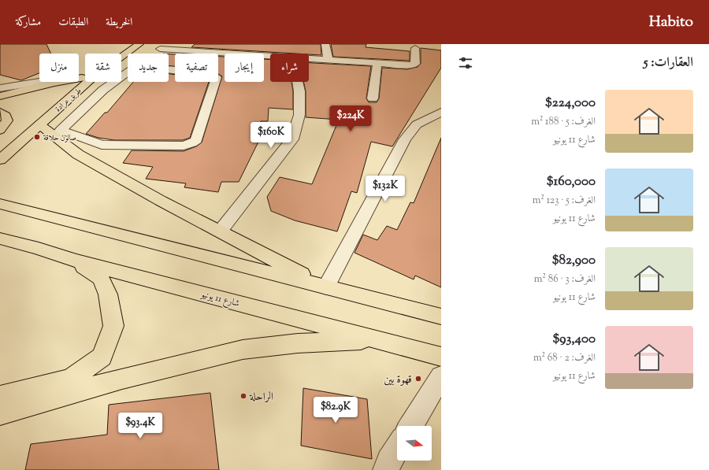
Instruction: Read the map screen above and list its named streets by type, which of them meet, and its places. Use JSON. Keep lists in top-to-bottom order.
{
  "streets": {
    "main road": ["طريق عرادة", "شارع 11 يونيو"]
  },
  "places": ["صالون حلاقة", "قهوة بين", "الراحلة"],
  "north": "right",
  "page": {
    "header": "Habito",
    "nav": ["الخريطة", "الطبقات", "مشاركة"],
    "heading": "العقارات: 5",
    "chip": [
      "شراء",
      "إيجار",
      "تصفية",
      "جديد",
      "شقة",
      "منزل"
    ],
    "list": [
      {
        "name": "$224,000",
        "note": "الغرف: 5 · 188 m² · شارع 11 يونيو"
      },
      {
        "name": "$160,000",
        "note": "الغرف: 5 · 123 m² · شارع 11 يونيو"
      },
      {
        "name": "$82,900",
        "note": "الغرف: 3 · 86 m² · شارع 11 يونيو"
      },
      {
        "name": "$93,400",
        "note": "الغرف: 2 · 68 m² · شارع 11 يونيو"
      }
    ],
    "price": [
      "$224K",
      "$160K",
      "$132K",
      "$82.9K",
      "$93.4K"
    ]
  }
}
